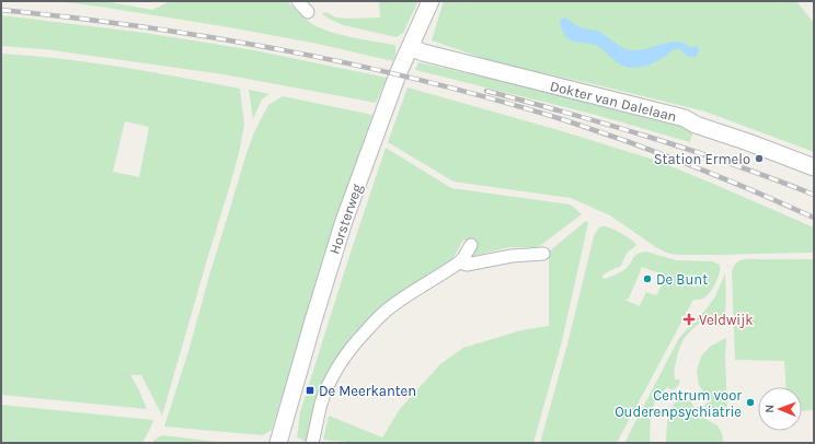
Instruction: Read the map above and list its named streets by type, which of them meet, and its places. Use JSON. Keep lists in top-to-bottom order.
{
  "streets": {
    "main road": ["Dokter van Dalelaan", "Horsterweg"]
  },
  "crossings": [
    ["Dokter van Dalelaan", "Horsterweg"]
  ],
  "places": {
    "other": ["Station Ermelo", "De Bunt", "Centrum voor Ouderenpsychiatrie"],
    "health": ["Veldwijk"],
    "transit": ["De Meerkanten"]
  },
  "north": "left"
}
